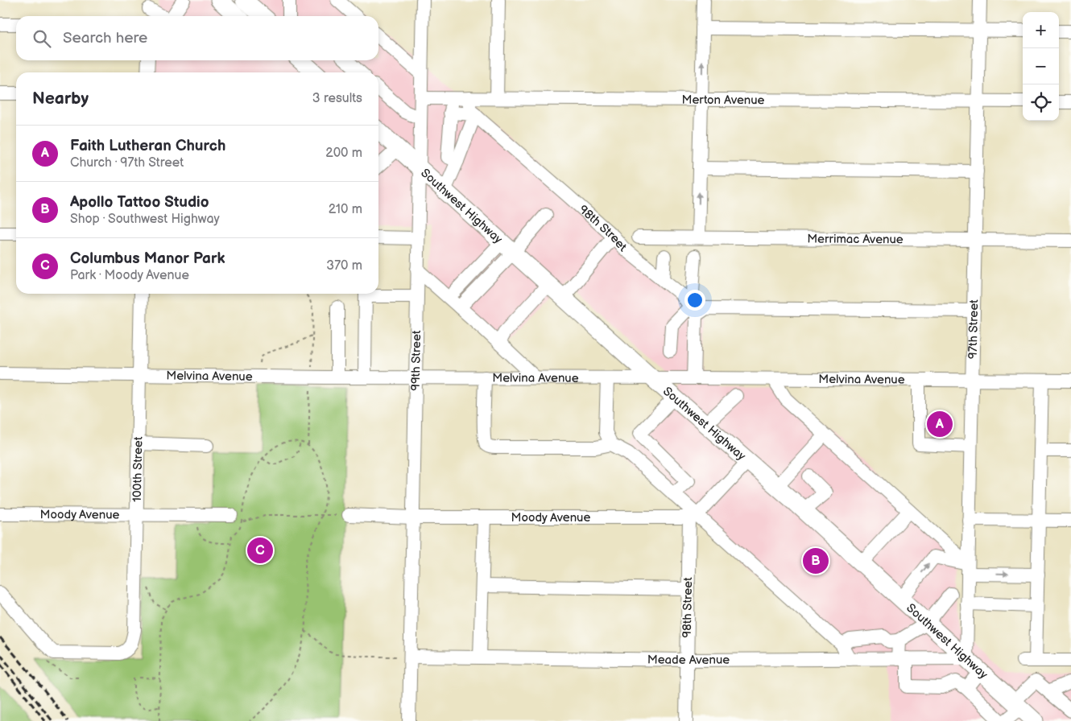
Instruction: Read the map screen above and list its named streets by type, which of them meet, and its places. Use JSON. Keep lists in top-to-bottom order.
{
  "streets": {
    "main road": ["Southwest Highway"],
    "street": [
      "Merton Avenue",
      "98th Street",
      "Merrimac Avenue",
      "97th Street",
      "99th Street",
      "Melvina Avenue",
      "100th Street",
      "Moody Avenue",
      "Meade Avenue"
    ]
  },
  "crossings": [
    ["Merton Avenue", "98th Street"],
    ["Merton Avenue", "97th Street"],
    ["Merton Avenue", "99th Street"],
    ["Southwest Highway", "97th Street"],
    ["Southwest Highway", "99th Street"],
    ["Southwest Highway", "Melvina Avenue"],
    ["Southwest Highway", "Meade Avenue"],
    ["98th Street", "Moody Avenue"],
    ["98th Street", "Meade Avenue"],
    ["Merrimac Avenue", "97th Street"],
    ["97th Street", "Melvina Avenue"],
    ["97th Street", "Meade Avenue"],
    ["99th Street", "Melvina Avenue"],
    ["99th Street", "Moody Avenue"],
    ["99th Street", "Meade Avenue"],
    ["Melvina Avenue", "100th Street"],
    ["100th Street", "Moody Avenue"]
  ],
  "page": {
    "map_buttons": ["+", "−"],
    "search": "Search here",
    "heading": ["Nearby", "3 results"],
    "list": [
      {
        "mark": "A",
        "name": "Faith Lutheran Church",
        "note": "Church · 97th Street",
        "value": "200 m"
      },
      {
        "mark": "B",
        "name": "Apollo Tattoo Studio",
        "note": "Shop · Southwest Highway",
        "value": "210 m"
      },
      {
        "mark": "C",
        "name": "Columbus Manor Park",
        "note": "Park · Moody Avenue",
        "value": "370 m"
      }
    ],
    "pins": ["A", "C", "B"]
  }
}
